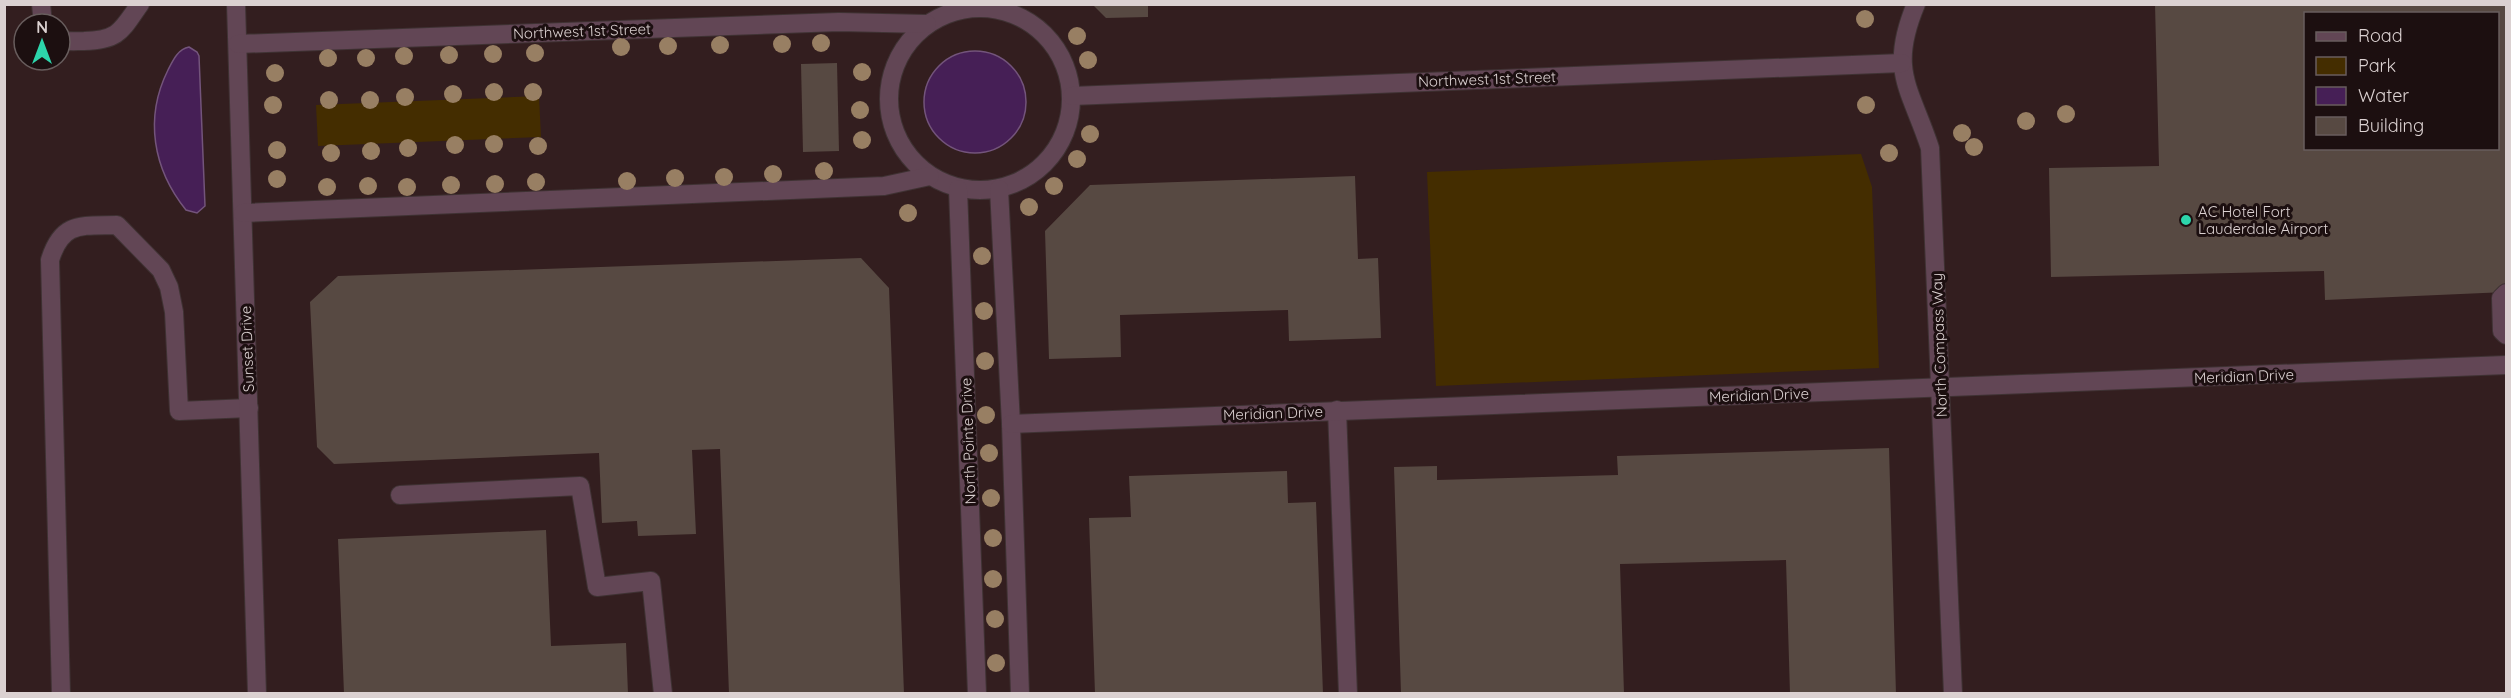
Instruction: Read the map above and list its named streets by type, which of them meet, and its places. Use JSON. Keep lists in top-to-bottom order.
{
  "streets": {
    "street": [
      "Northwest 1st Street",
      "North Compass Way",
      "Sunset Drive",
      "Meridian Drive",
      "North Pointe Drive"
    ]
  },
  "crossings": [
    ["Northwest 1st Street", "North Compass Way"],
    ["Northwest 1st Street", "Sunset Drive"],
    ["Northwest 1st Street", "North Pointe Drive"],
    ["North Compass Way", "Meridian Drive"]
  ],
  "places": ["AC Hotel Fort Lauderdale Airport"],
  "legend": [
    "Road",
    "Park",
    "Water",
    "Building"
  ],
  "north": "top"
}
